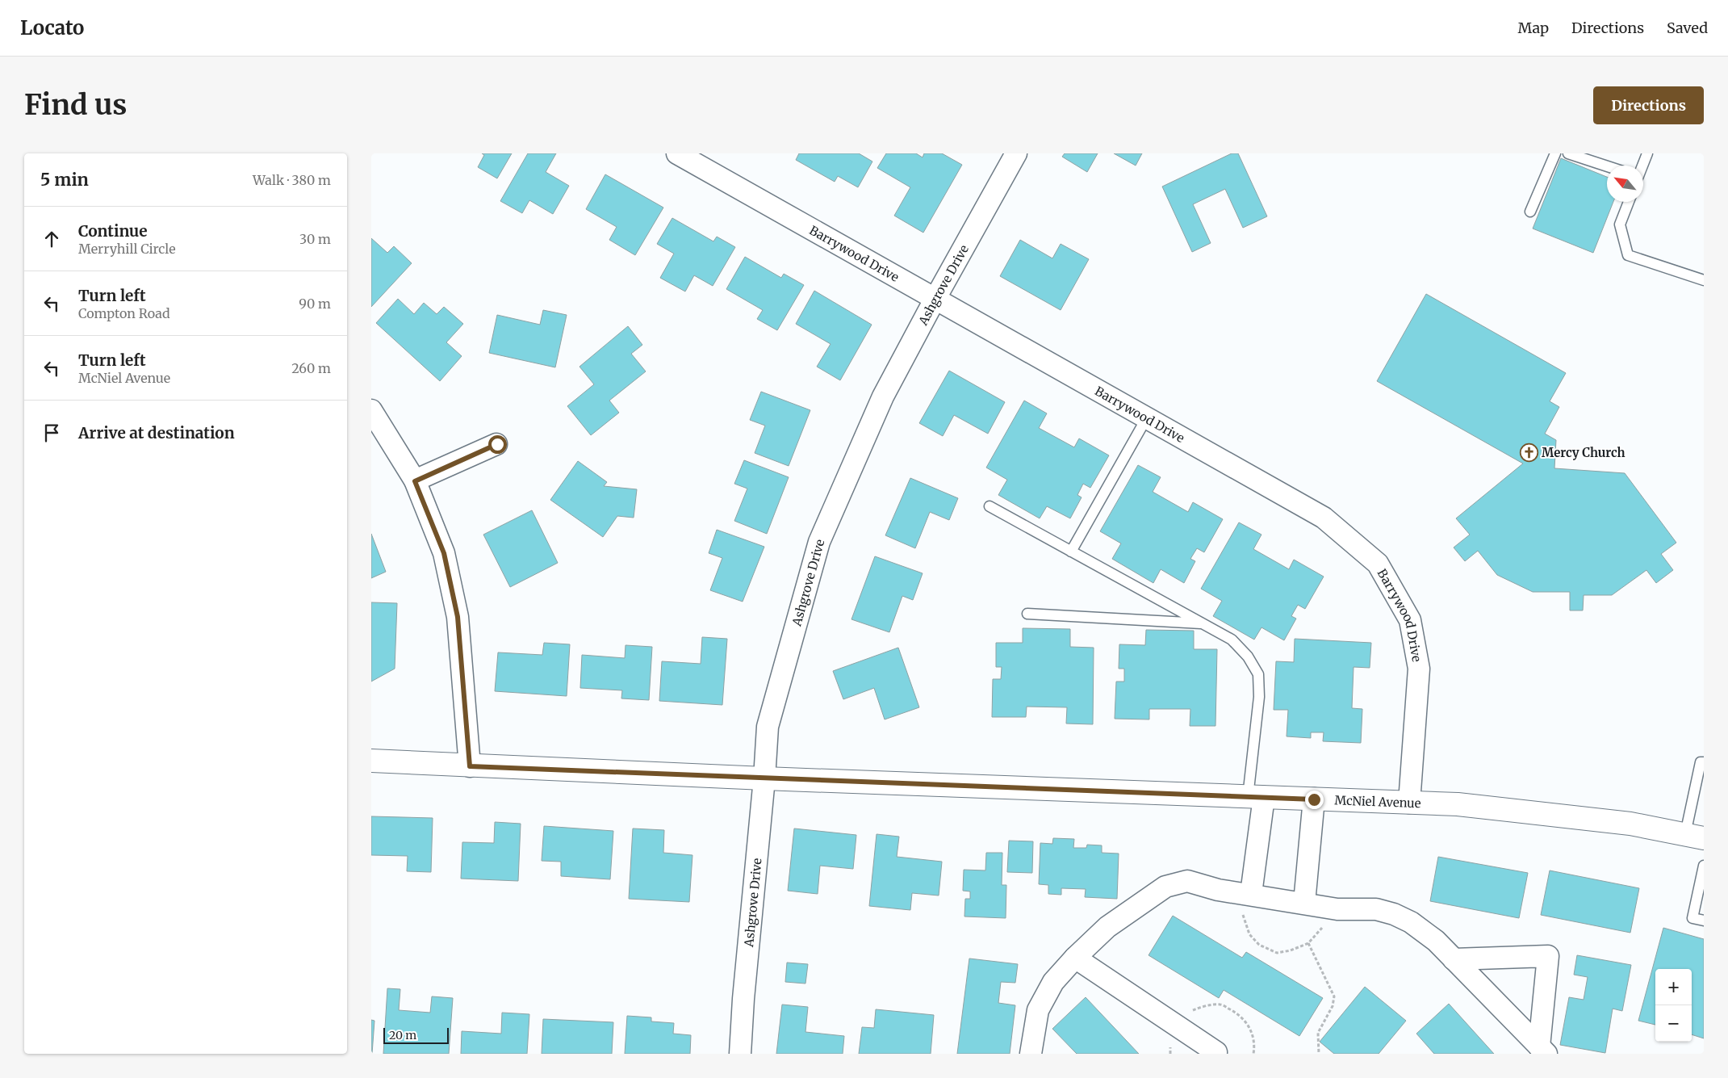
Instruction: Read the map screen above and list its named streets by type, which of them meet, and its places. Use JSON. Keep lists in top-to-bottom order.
{
  "streets": {
    "street": ["Barrywood Drive", "Ashgrove Drive", "McNiel Avenue"]
  },
  "crossings": [
    ["Barrywood Drive", "Ashgrove Drive"],
    ["Barrywood Drive", "McNiel Avenue"],
    ["Ashgrove Drive", "McNiel Avenue"]
  ],
  "places": {
    "church": ["Mercy Church"]
  },
  "scale_bar": "20 m",
  "north": "top left",
  "page": {
    "header": "Locato",
    "nav": ["Map", "Directions", "Saved"],
    "buttons": "Directions",
    "title": "Find us",
    "heading": ["5 min", "Walk · 380 m"],
    "list": [
      ["Continue", "Merryhill Circle", "30 m"],
      ["Turn left", "Compton Road", "90 m"],
      ["Turn left", "McNiel Avenue", "260 m"],
      "Arrive at destination"
    ],
    "map_buttons": ["+", "−"],
    "scale": "20 m"
  }
}
